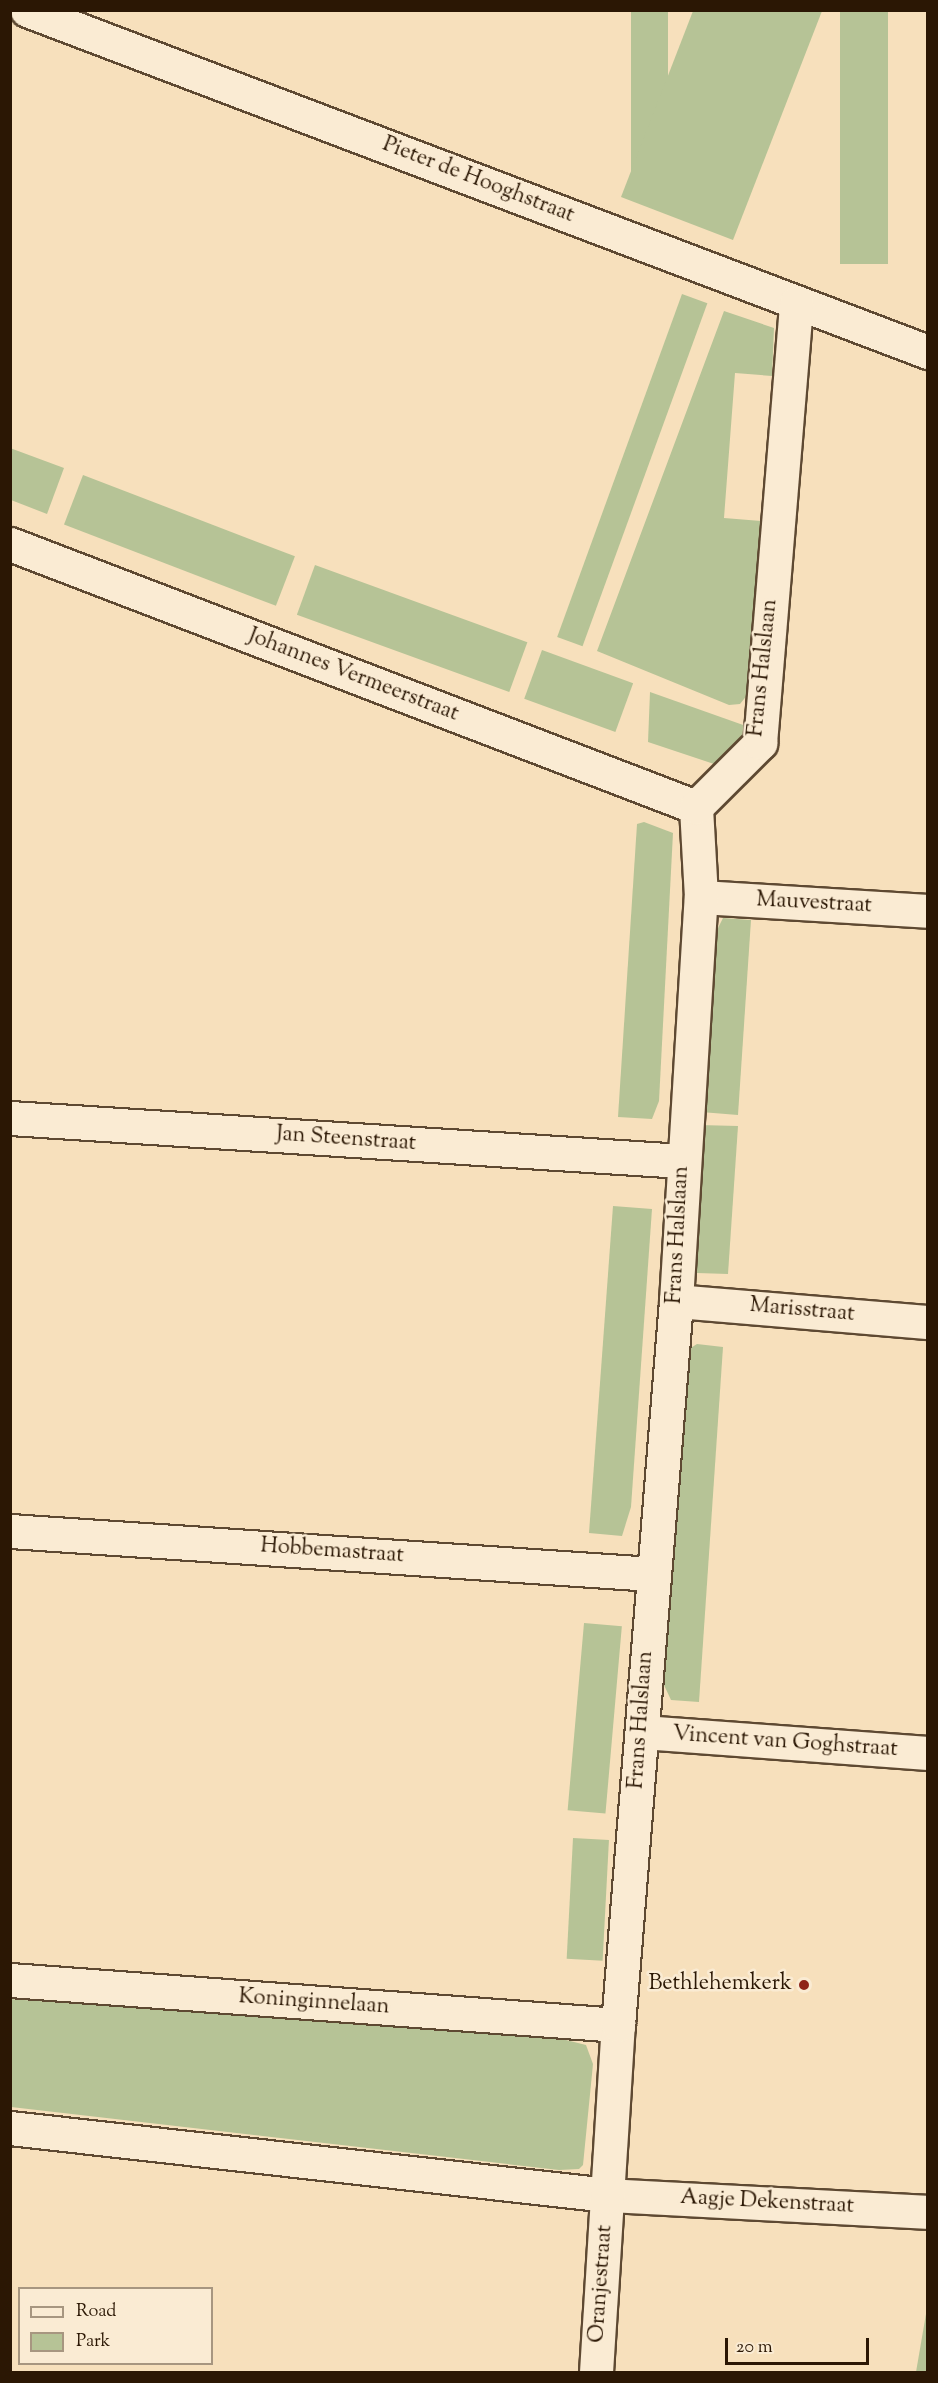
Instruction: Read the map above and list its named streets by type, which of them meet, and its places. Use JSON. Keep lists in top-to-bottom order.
{
  "streets": {
    "street": [
      "Pieter de Hooghstraat",
      "Frans Halslaan",
      "Johannes Vermeerstraat",
      "Mauvestraat",
      "Jan Steenstraat",
      "Marisstraat",
      "Hobbemastraat",
      "Vincent van Goghstraat",
      "Koninginnelaan",
      "Aagje Dekenstraat",
      "Oranjestraat"
    ]
  },
  "crossings": [
    ["Pieter de Hooghstraat", "Frans Halslaan"],
    ["Frans Halslaan", "Johannes Vermeerstraat"],
    ["Frans Halslaan", "Mauvestraat"],
    ["Frans Halslaan", "Jan Steenstraat"],
    ["Frans Halslaan", "Marisstraat"],
    ["Frans Halslaan", "Hobbemastraat"],
    ["Frans Halslaan", "Vincent van Goghstraat"],
    ["Frans Halslaan", "Koninginnelaan"],
    ["Frans Halslaan", "Aagje Dekenstraat"],
    ["Frans Halslaan", "Oranjestraat"],
    ["Aagje Dekenstraat", "Oranjestraat"]
  ],
  "places": ["Bethlehemkerk"],
  "legend": ["Road", "Park"],
  "scale_bar": "20 m"
}
